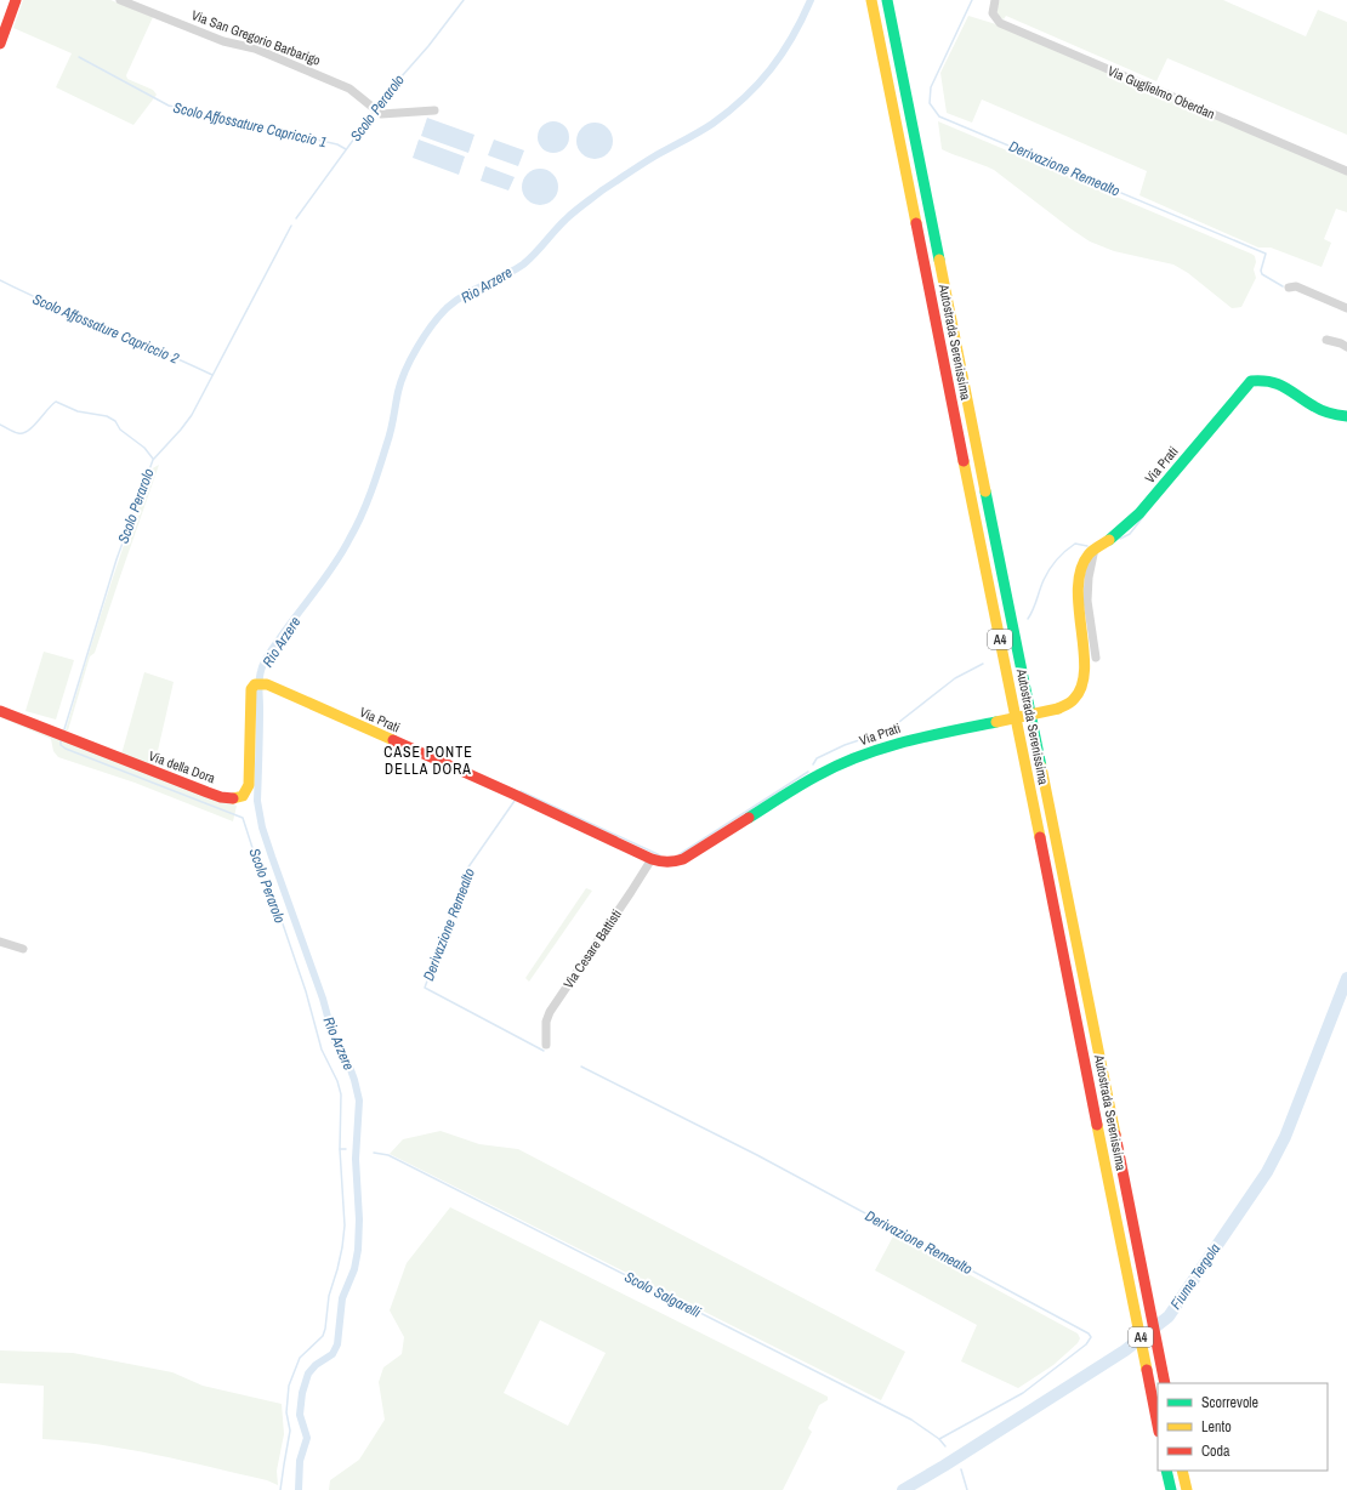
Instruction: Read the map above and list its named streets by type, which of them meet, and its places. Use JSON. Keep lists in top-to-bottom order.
{
  "streets": {
    "main road": [
      "Autostrada Serenissima",
      "Via Prati",
      "A4",
      "Via della Dora"
    ],
    "street": ["Via San Gregorio Barbarigo", "Via Guglielmo Oberdan", "Via Cesare Battisti"]
  },
  "crossings": [
    ["Via Prati", "Via della Dora"],
    ["Via Prati", "Via Cesare Battisti"]
  ],
  "districts": ["CASE PONTE DELLA DORA"],
  "water": [
    "Scolo Perarolo",
    "Scolo Affossature Capriccio 1",
    "Derivazione Remealto",
    "Rio Arzere",
    "Scolo Affossature Capriccio 2",
    "Fiume Tergola",
    "Scolo Salgarelli"
  ],
  "legend": ["Scorrevole", "Lento", "Coda"]
}
